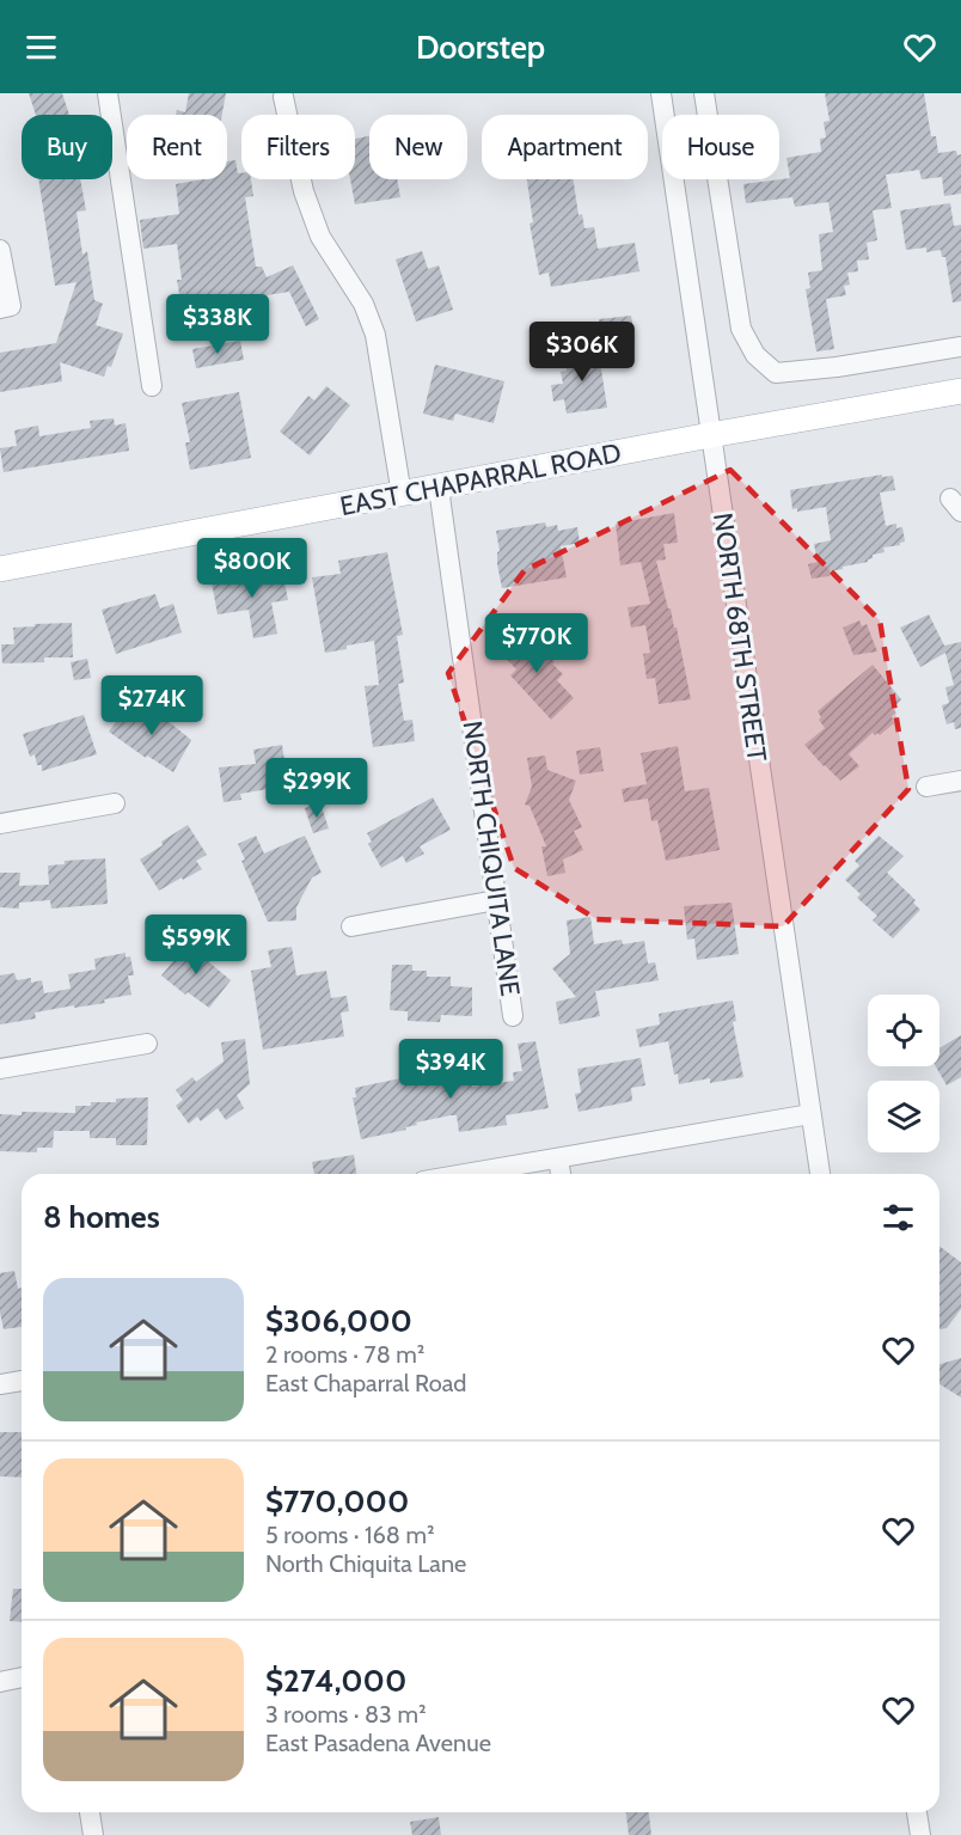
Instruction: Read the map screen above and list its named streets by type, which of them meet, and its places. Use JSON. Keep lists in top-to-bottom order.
{
  "streets": {
    "main road": ["EAST CHAPARRAL ROAD"],
    "street": ["NORTH 68TH STREET", "NORTH CHIQUITA LANE"]
  },
  "crossings": [
    ["EAST CHAPARRAL ROAD", "NORTH 68TH STREET"],
    ["EAST CHAPARRAL ROAD", "NORTH CHIQUITA LANE"]
  ],
  "page": {
    "header": "Doorstep",
    "chip": [
      "Buy",
      "Rent",
      "Filters",
      "New",
      "Apartment",
      "House"
    ],
    "price": [
      "$338K",
      "$306K",
      "$800K",
      "$770K",
      "$274K",
      "$299K",
      "$599K",
      "$394K"
    ],
    "heading": "8 homes",
    "list": [
      {
        "name": "$306,000",
        "note": "2 rooms · 78 m² · East Chaparral Road"
      },
      {
        "name": "$770,000",
        "note": "5 rooms · 168 m² · North Chiquita Lane"
      },
      {
        "name": "$274,000",
        "note": "3 rooms · 83 m² · East Pasadena Avenue"
      }
    ]
  }
}
